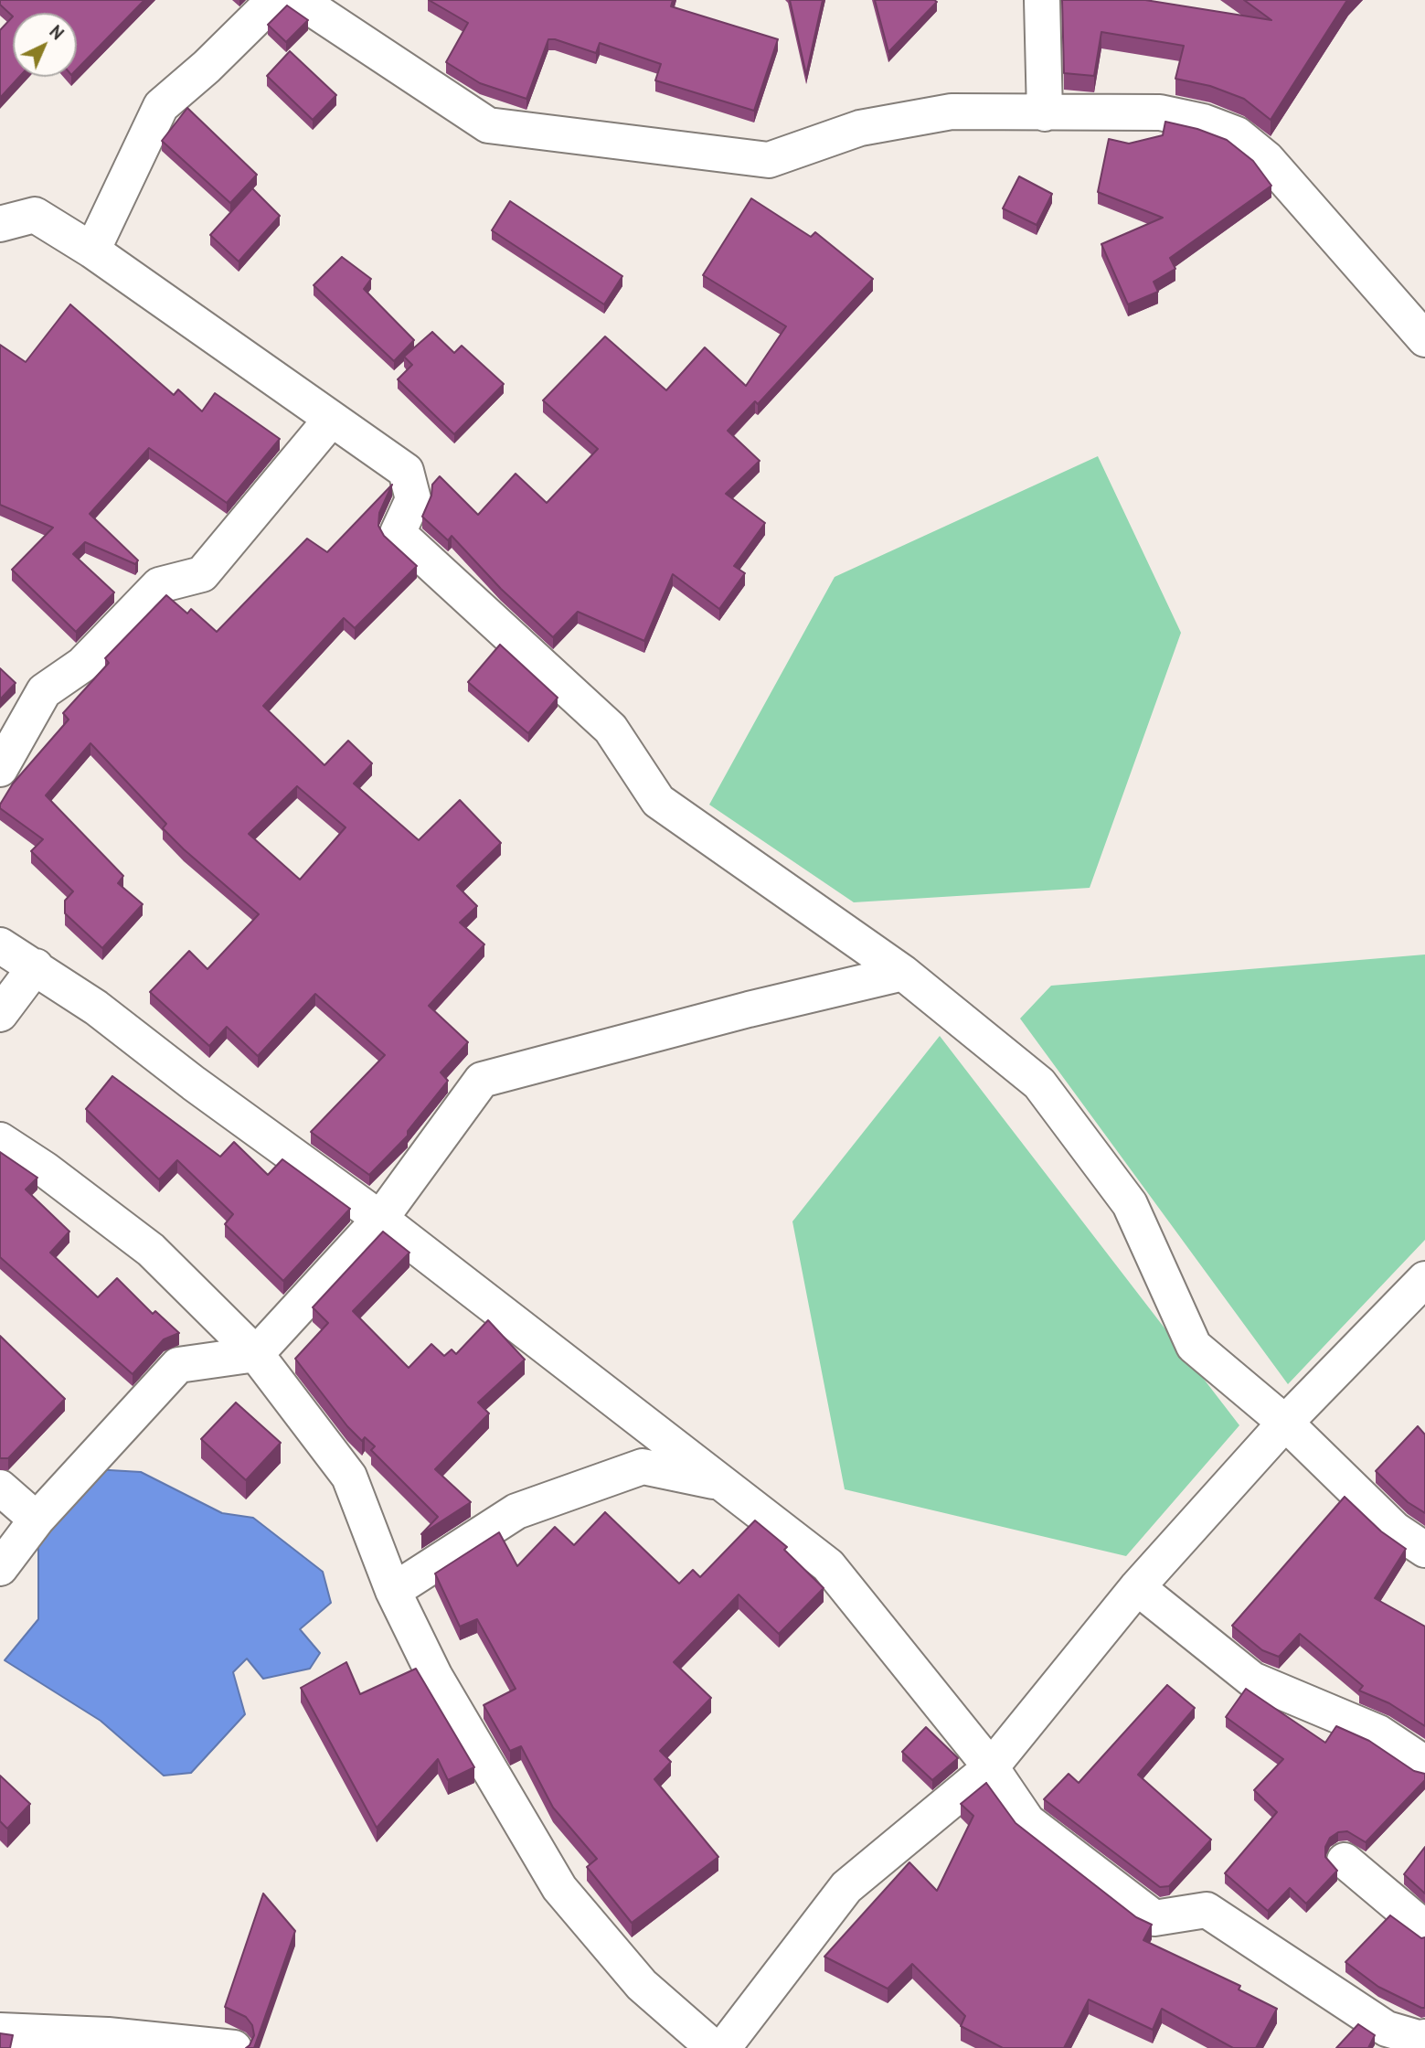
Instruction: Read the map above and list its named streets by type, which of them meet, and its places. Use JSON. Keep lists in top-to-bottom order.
{
  "north": "top right"
}
